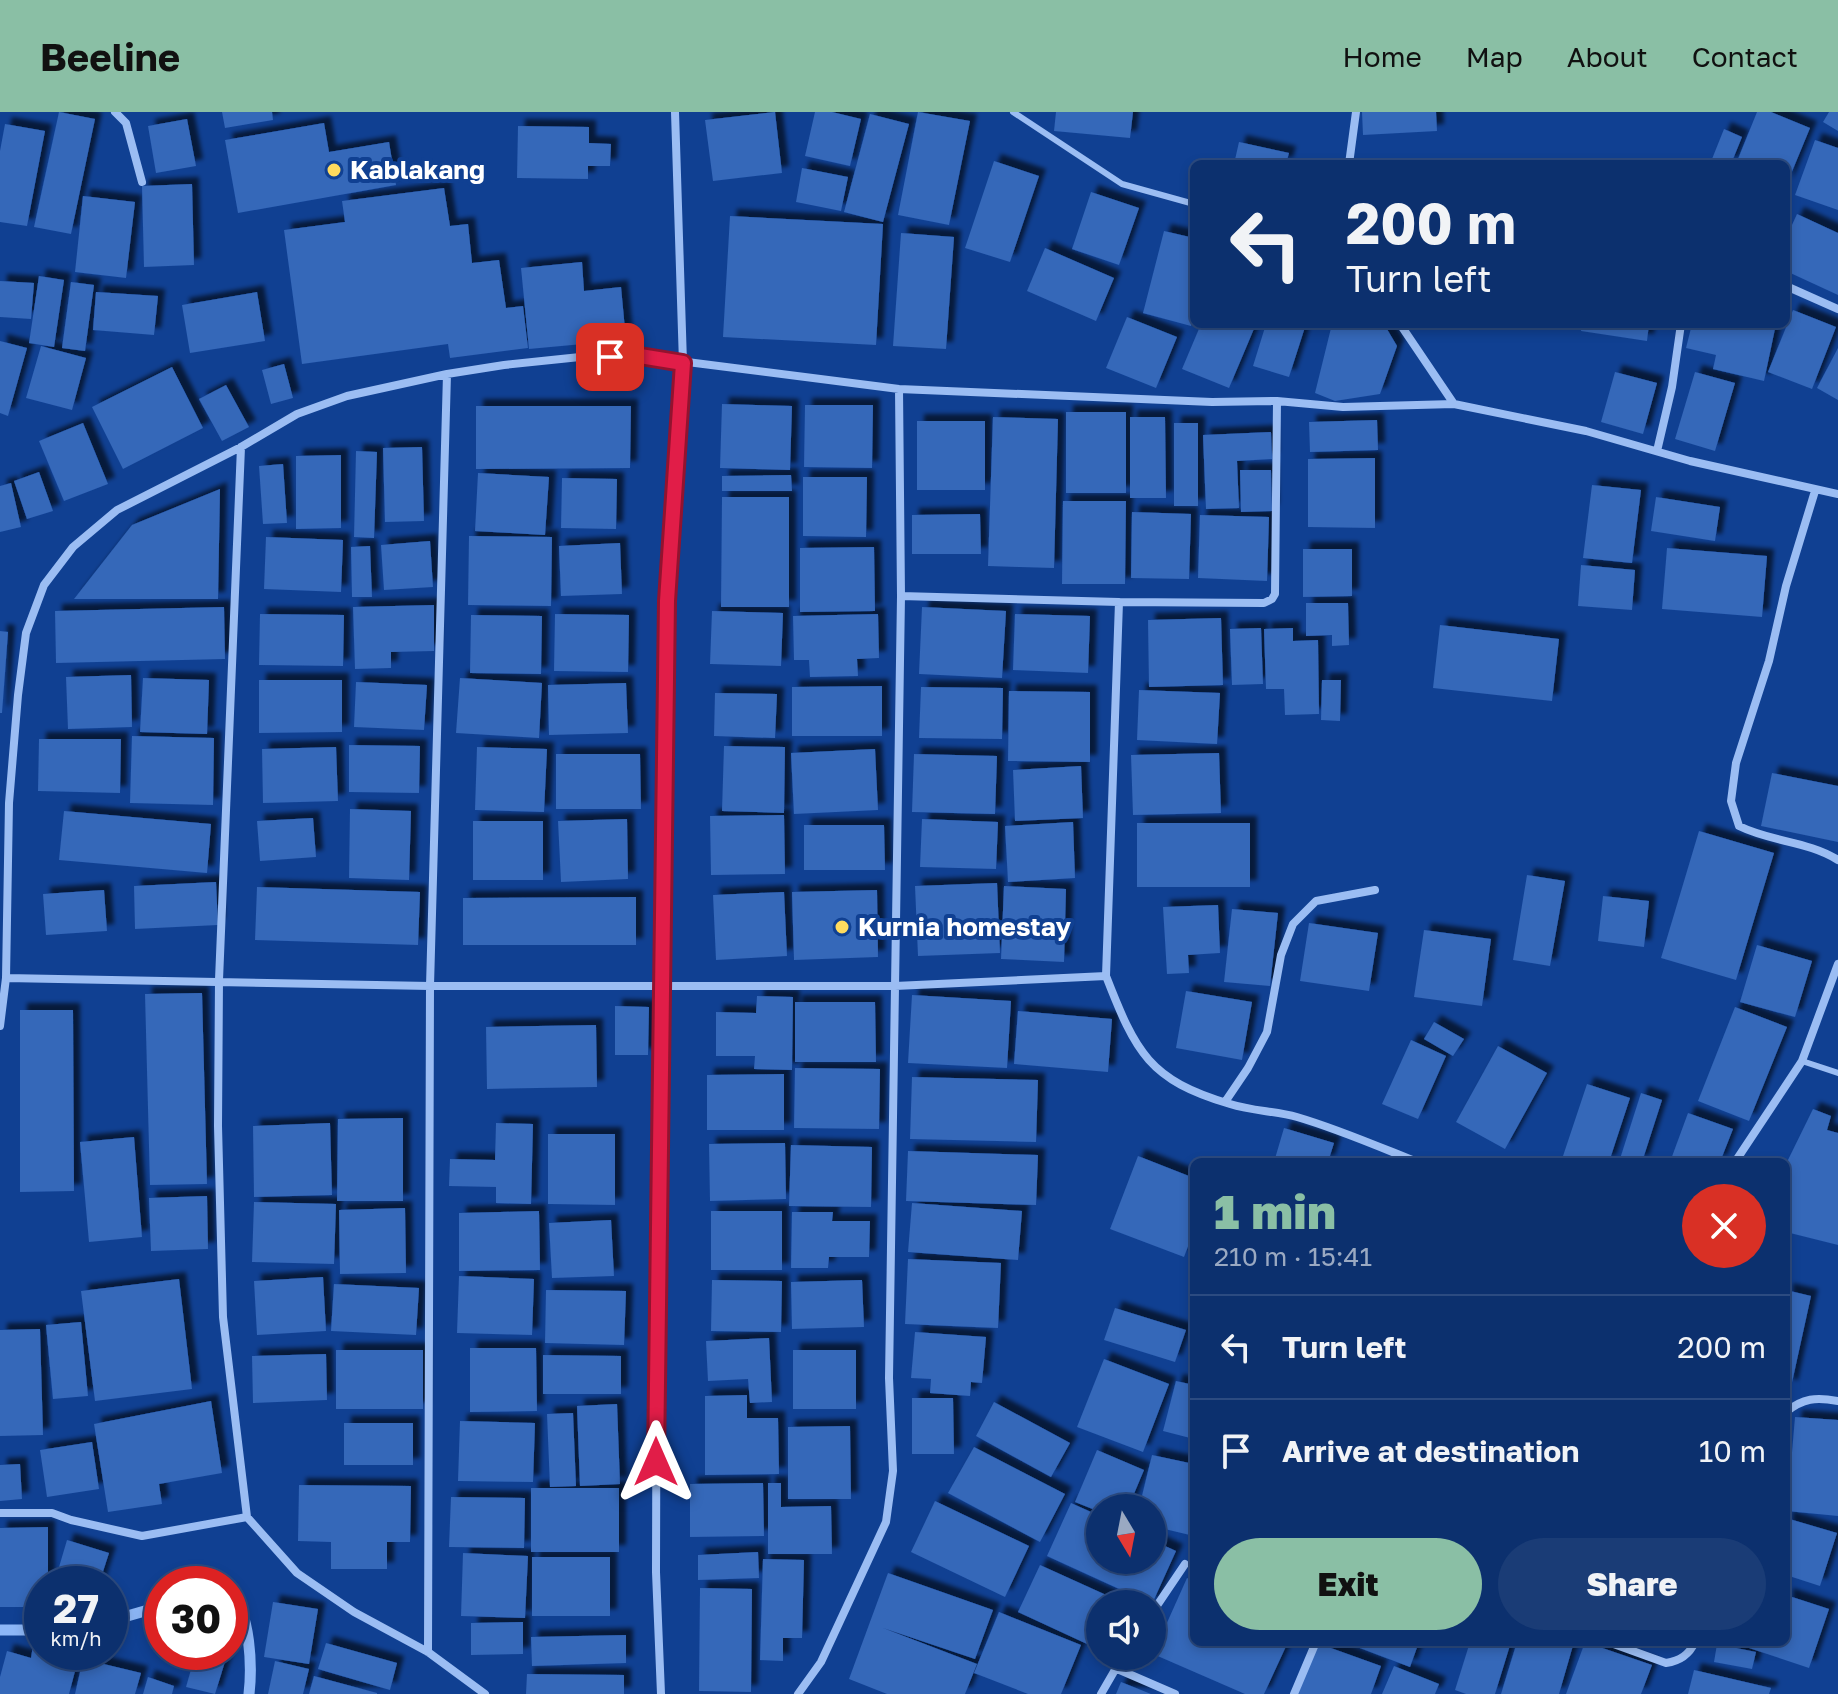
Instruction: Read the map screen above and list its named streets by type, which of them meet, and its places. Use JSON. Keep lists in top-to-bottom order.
{
  "places": ["Kablakang", "Kurnia homestay"],
  "north": "bottom",
  "page": {
    "header": "Beeline",
    "nav": [
      "Home",
      "Map",
      "About",
      "Contact"
    ],
    "turn": ["200 m", "Turn left"],
    "heading": ["1 min", "210 m · 15:41"],
    "list": [
      {
        "name": "Turn left",
        "value": "200 m"
      },
      {
        "name": "Arrive at destination",
        "value": "10 m"
      }
    ],
    "buttons": ["Exit", "Share"],
    "speed": "27 km/h",
    "limit": "30"
  }
}
